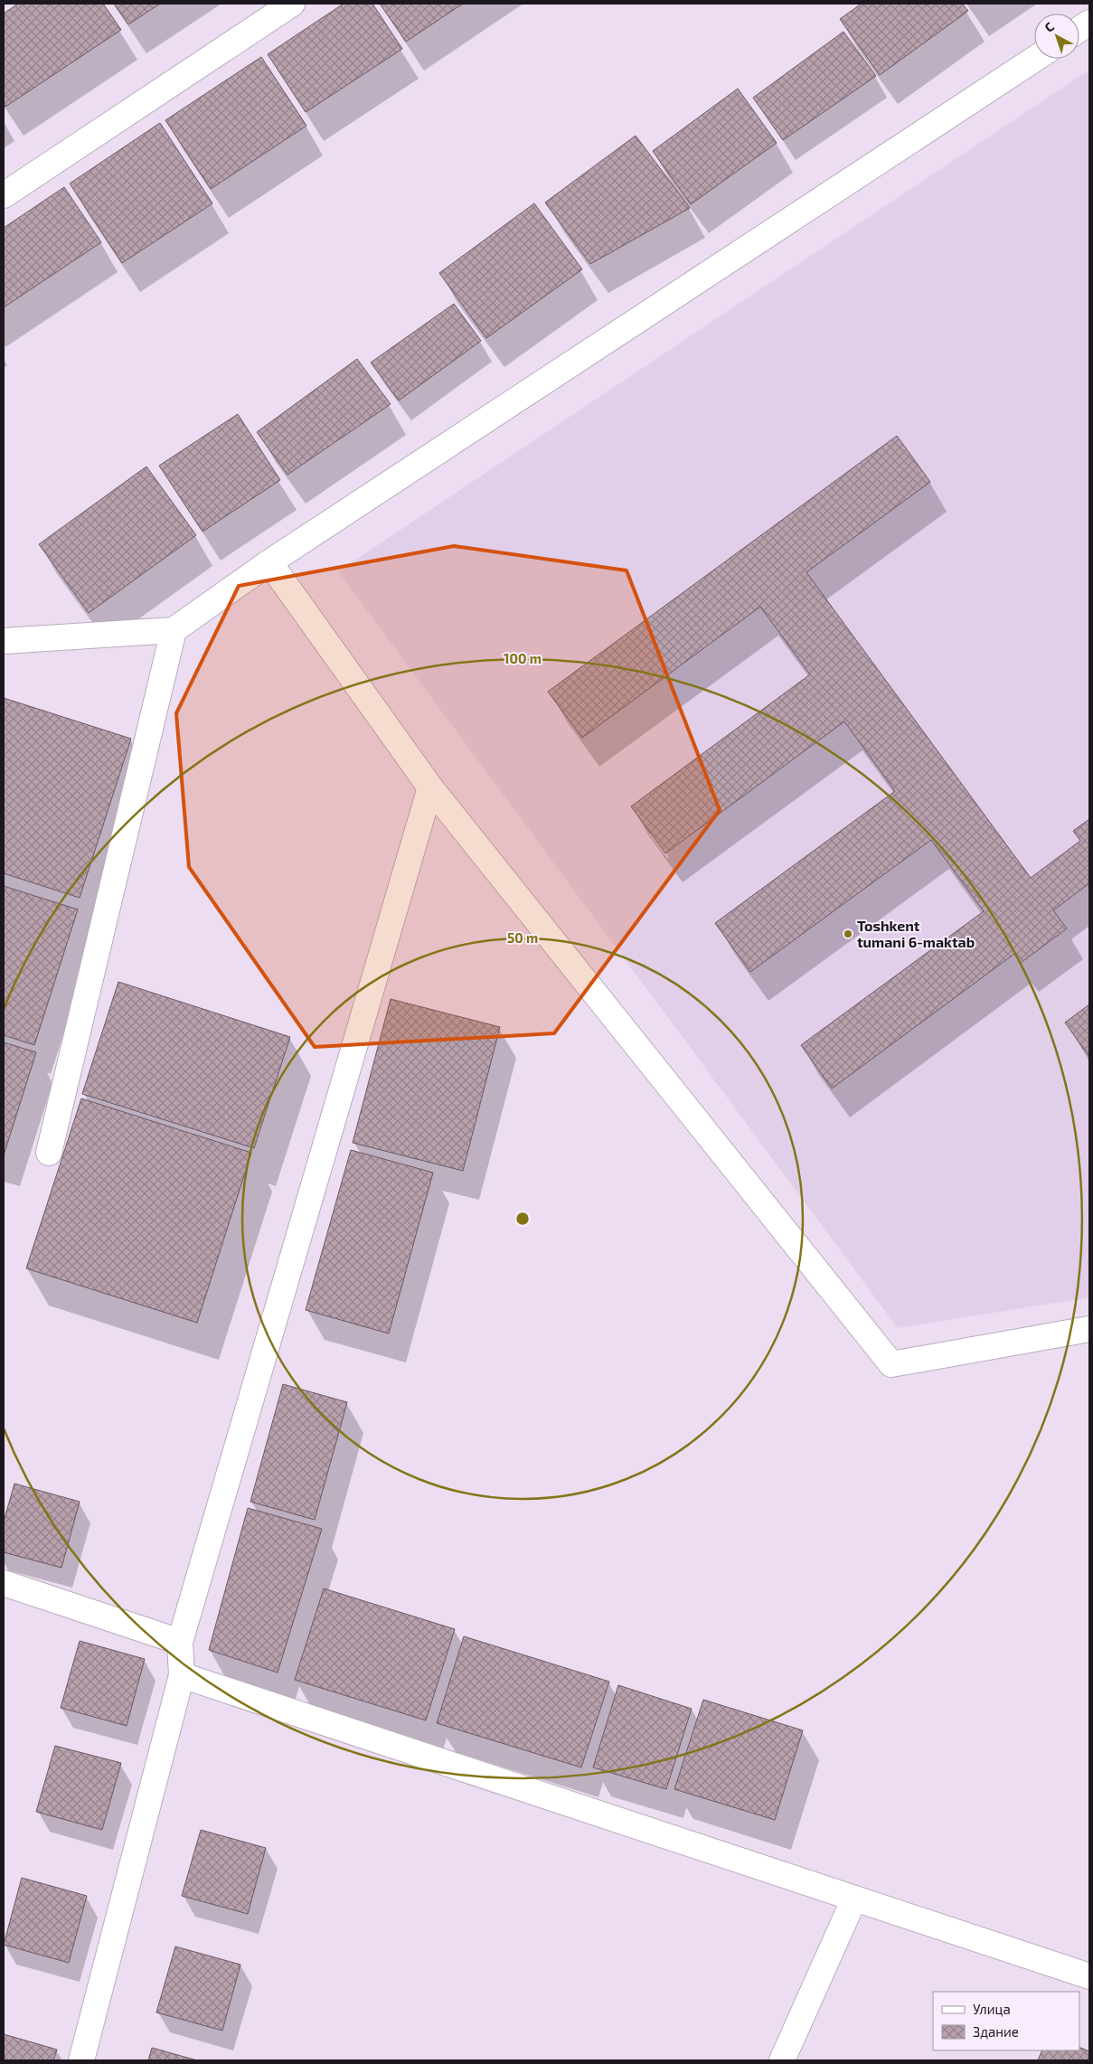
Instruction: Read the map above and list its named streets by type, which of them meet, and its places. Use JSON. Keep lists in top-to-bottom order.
{
  "places": ["Toshkent tumani 6-maktab"],
  "legend": ["Улица", "Здание"],
  "north": "top left",
  "rings": ["100 m", "50 m"]
}
